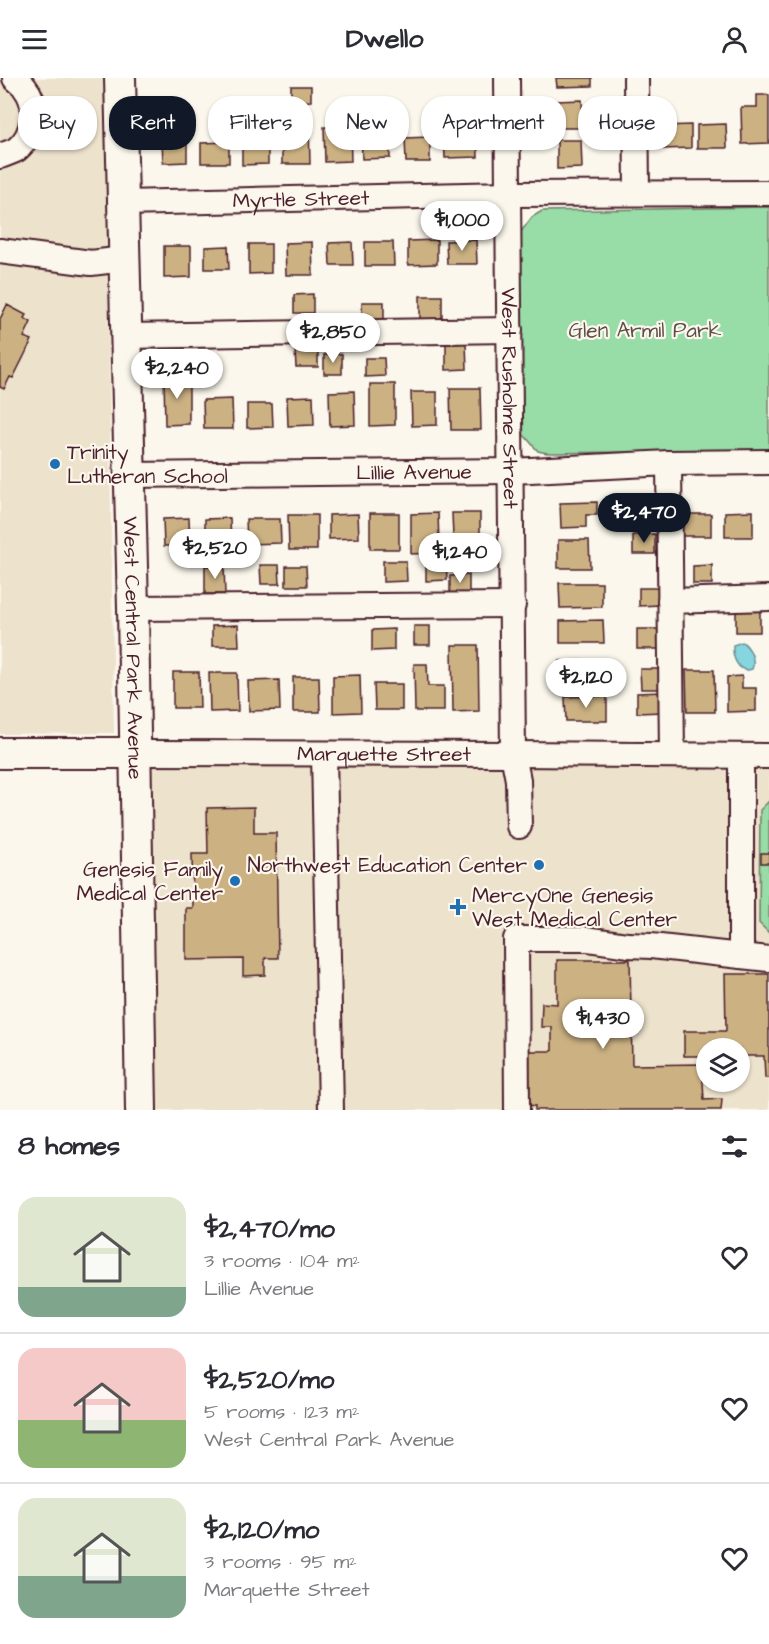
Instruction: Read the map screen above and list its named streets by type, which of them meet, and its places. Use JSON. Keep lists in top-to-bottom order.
{
  "streets": {
    "main road": ["West Central Park Avenue", "Marquette Street"],
    "street": ["Myrtle Street", "West Rusholme Street", "Lillie Avenue"]
  },
  "crossings": [
    ["Myrtle Street", "West Rusholme Street"],
    ["Myrtle Street", "West Central Park Avenue"],
    ["West Rusholme Street", "Lillie Avenue"],
    ["West Rusholme Street", "Marquette Street"],
    ["Lillie Avenue", "West Central Park Avenue"],
    ["West Central Park Avenue", "Marquette Street"]
  ],
  "parks": ["Glen Armil Park"],
  "places": {
    "other": ["Trinity Lutheran School", "Northwest Education Center", "Genesis Family Medical Center"],
    "health": ["MercyOne Genesis West Medical Center"]
  },
  "page": {
    "header": "Dwello",
    "chip": [
      "Buy",
      "Rent",
      "Filters",
      "New",
      "Apartment",
      "House"
    ],
    "price": [
      "$1,000",
      "$2,850",
      "$2,240",
      "$2,470",
      "$2,520",
      "$1,240",
      "$2,120",
      "$1,430"
    ],
    "heading": "8 homes",
    "list": [
      {
        "name": "$2,470/mo",
        "note": "3 rooms · 104 m² · Lillie Avenue"
      },
      {
        "name": "$2,520/mo",
        "note": "5 rooms · 123 m² · West Central Park Avenue"
      },
      {
        "name": "$2,120/mo",
        "note": "3 rooms · 95 m² · Marquette Street"
      }
    ]
  }
}
